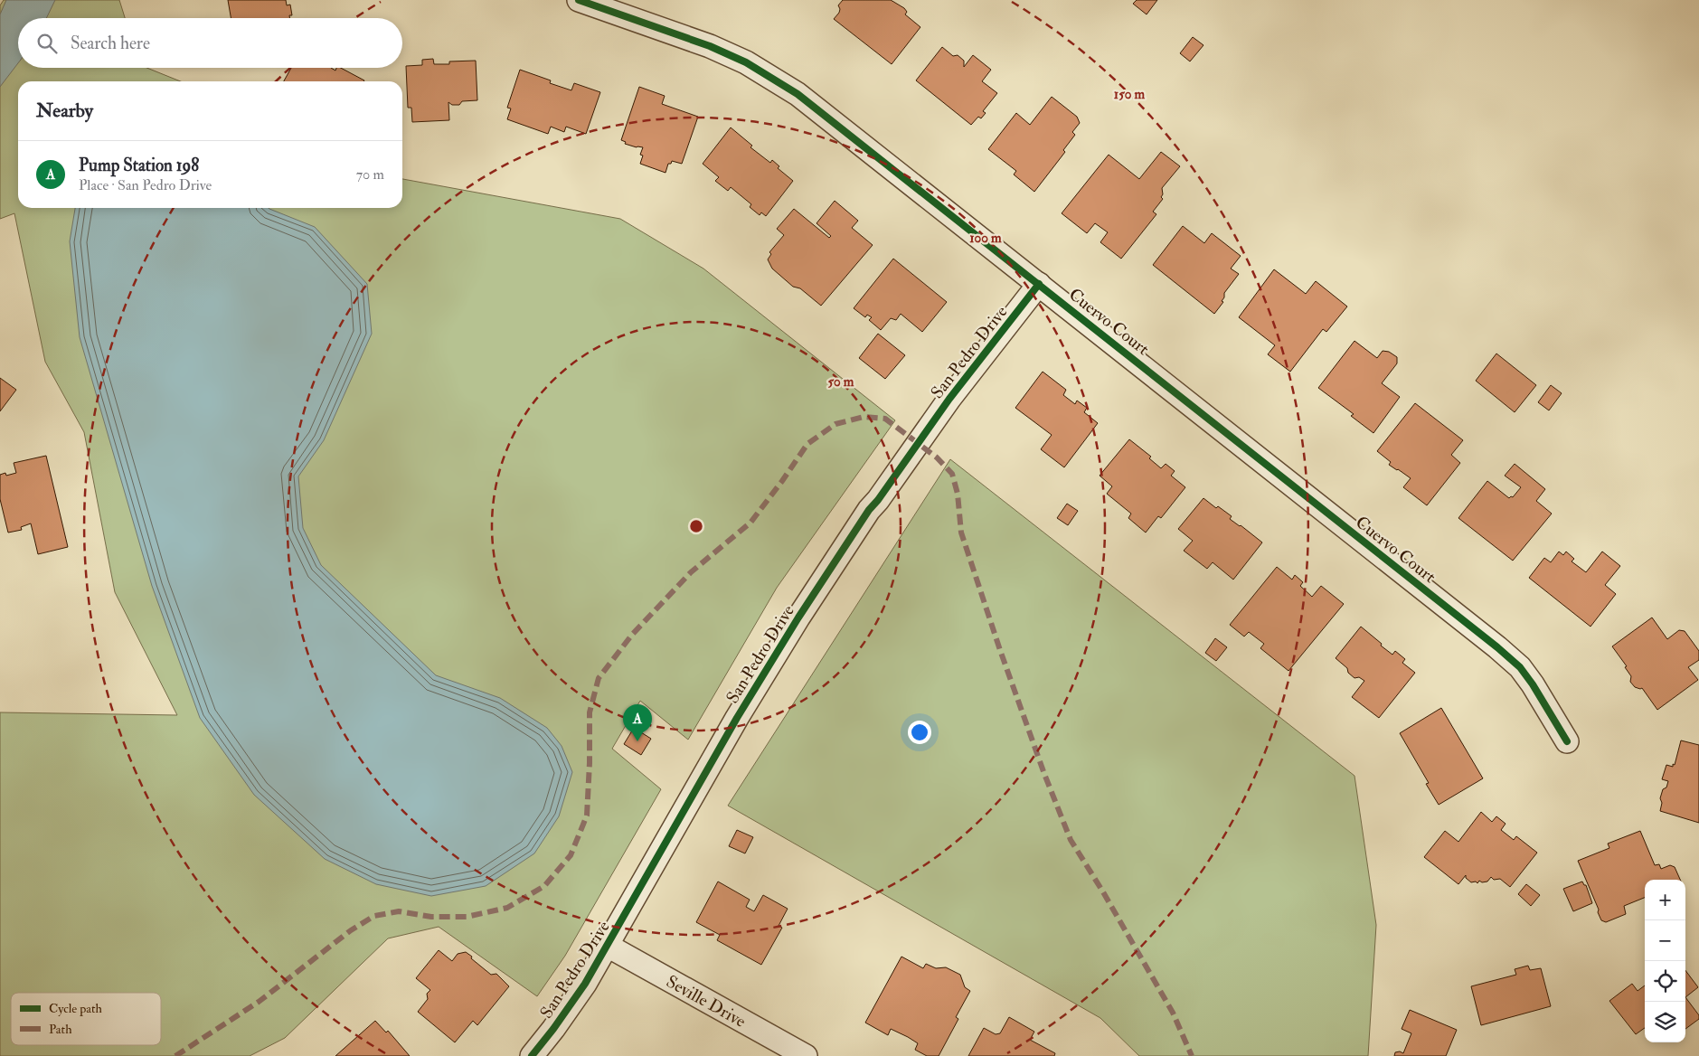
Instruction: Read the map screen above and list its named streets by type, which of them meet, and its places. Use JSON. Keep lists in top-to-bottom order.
{
  "streets": {
    "street": ["Cuervo Court", "San Pedro Drive", "Seville Drive"]
  },
  "crossings": [
    ["Cuervo Court", "San Pedro Drive"],
    ["San Pedro Drive", "Seville Drive"]
  ],
  "legend": ["Cycle path", "Path"],
  "page": {
    "search": "Search here",
    "heading": "Nearby",
    "list": [
      {
        "mark": "A",
        "name": "Pump Station 198",
        "note": "Place · San Pedro Drive",
        "value": "70 m"
      }
    ],
    "pins": "A",
    "map_buttons": ["+", "−"]
  },
  "rings": ["150 m", "100 m", "50 m"]
}
